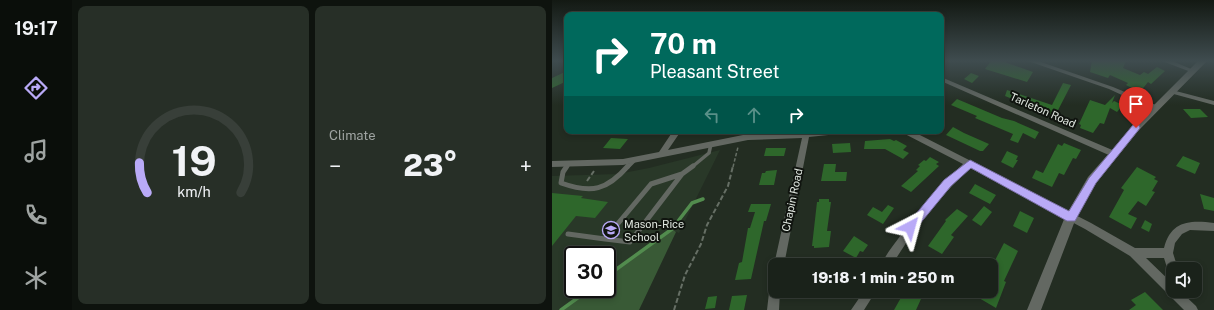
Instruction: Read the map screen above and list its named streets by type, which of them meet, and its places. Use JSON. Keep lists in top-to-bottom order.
{
  "streets": {
    "street": ["Tarleton Road", "Chapin Road"]
  },
  "places": {
    "school or university": ["Mason-Rice School"]
  },
  "page": {
    "tabs": "19:17",
    "tile": "Climate",
    "turn": ["70 m", "Pleasant Street"],
    "heat": ["−", "23°", "+"],
    "limit": "30",
    "trip": "19:18 · 1 min · 250 m",
    "gauge": ["19", "km/h"]
  }
}
